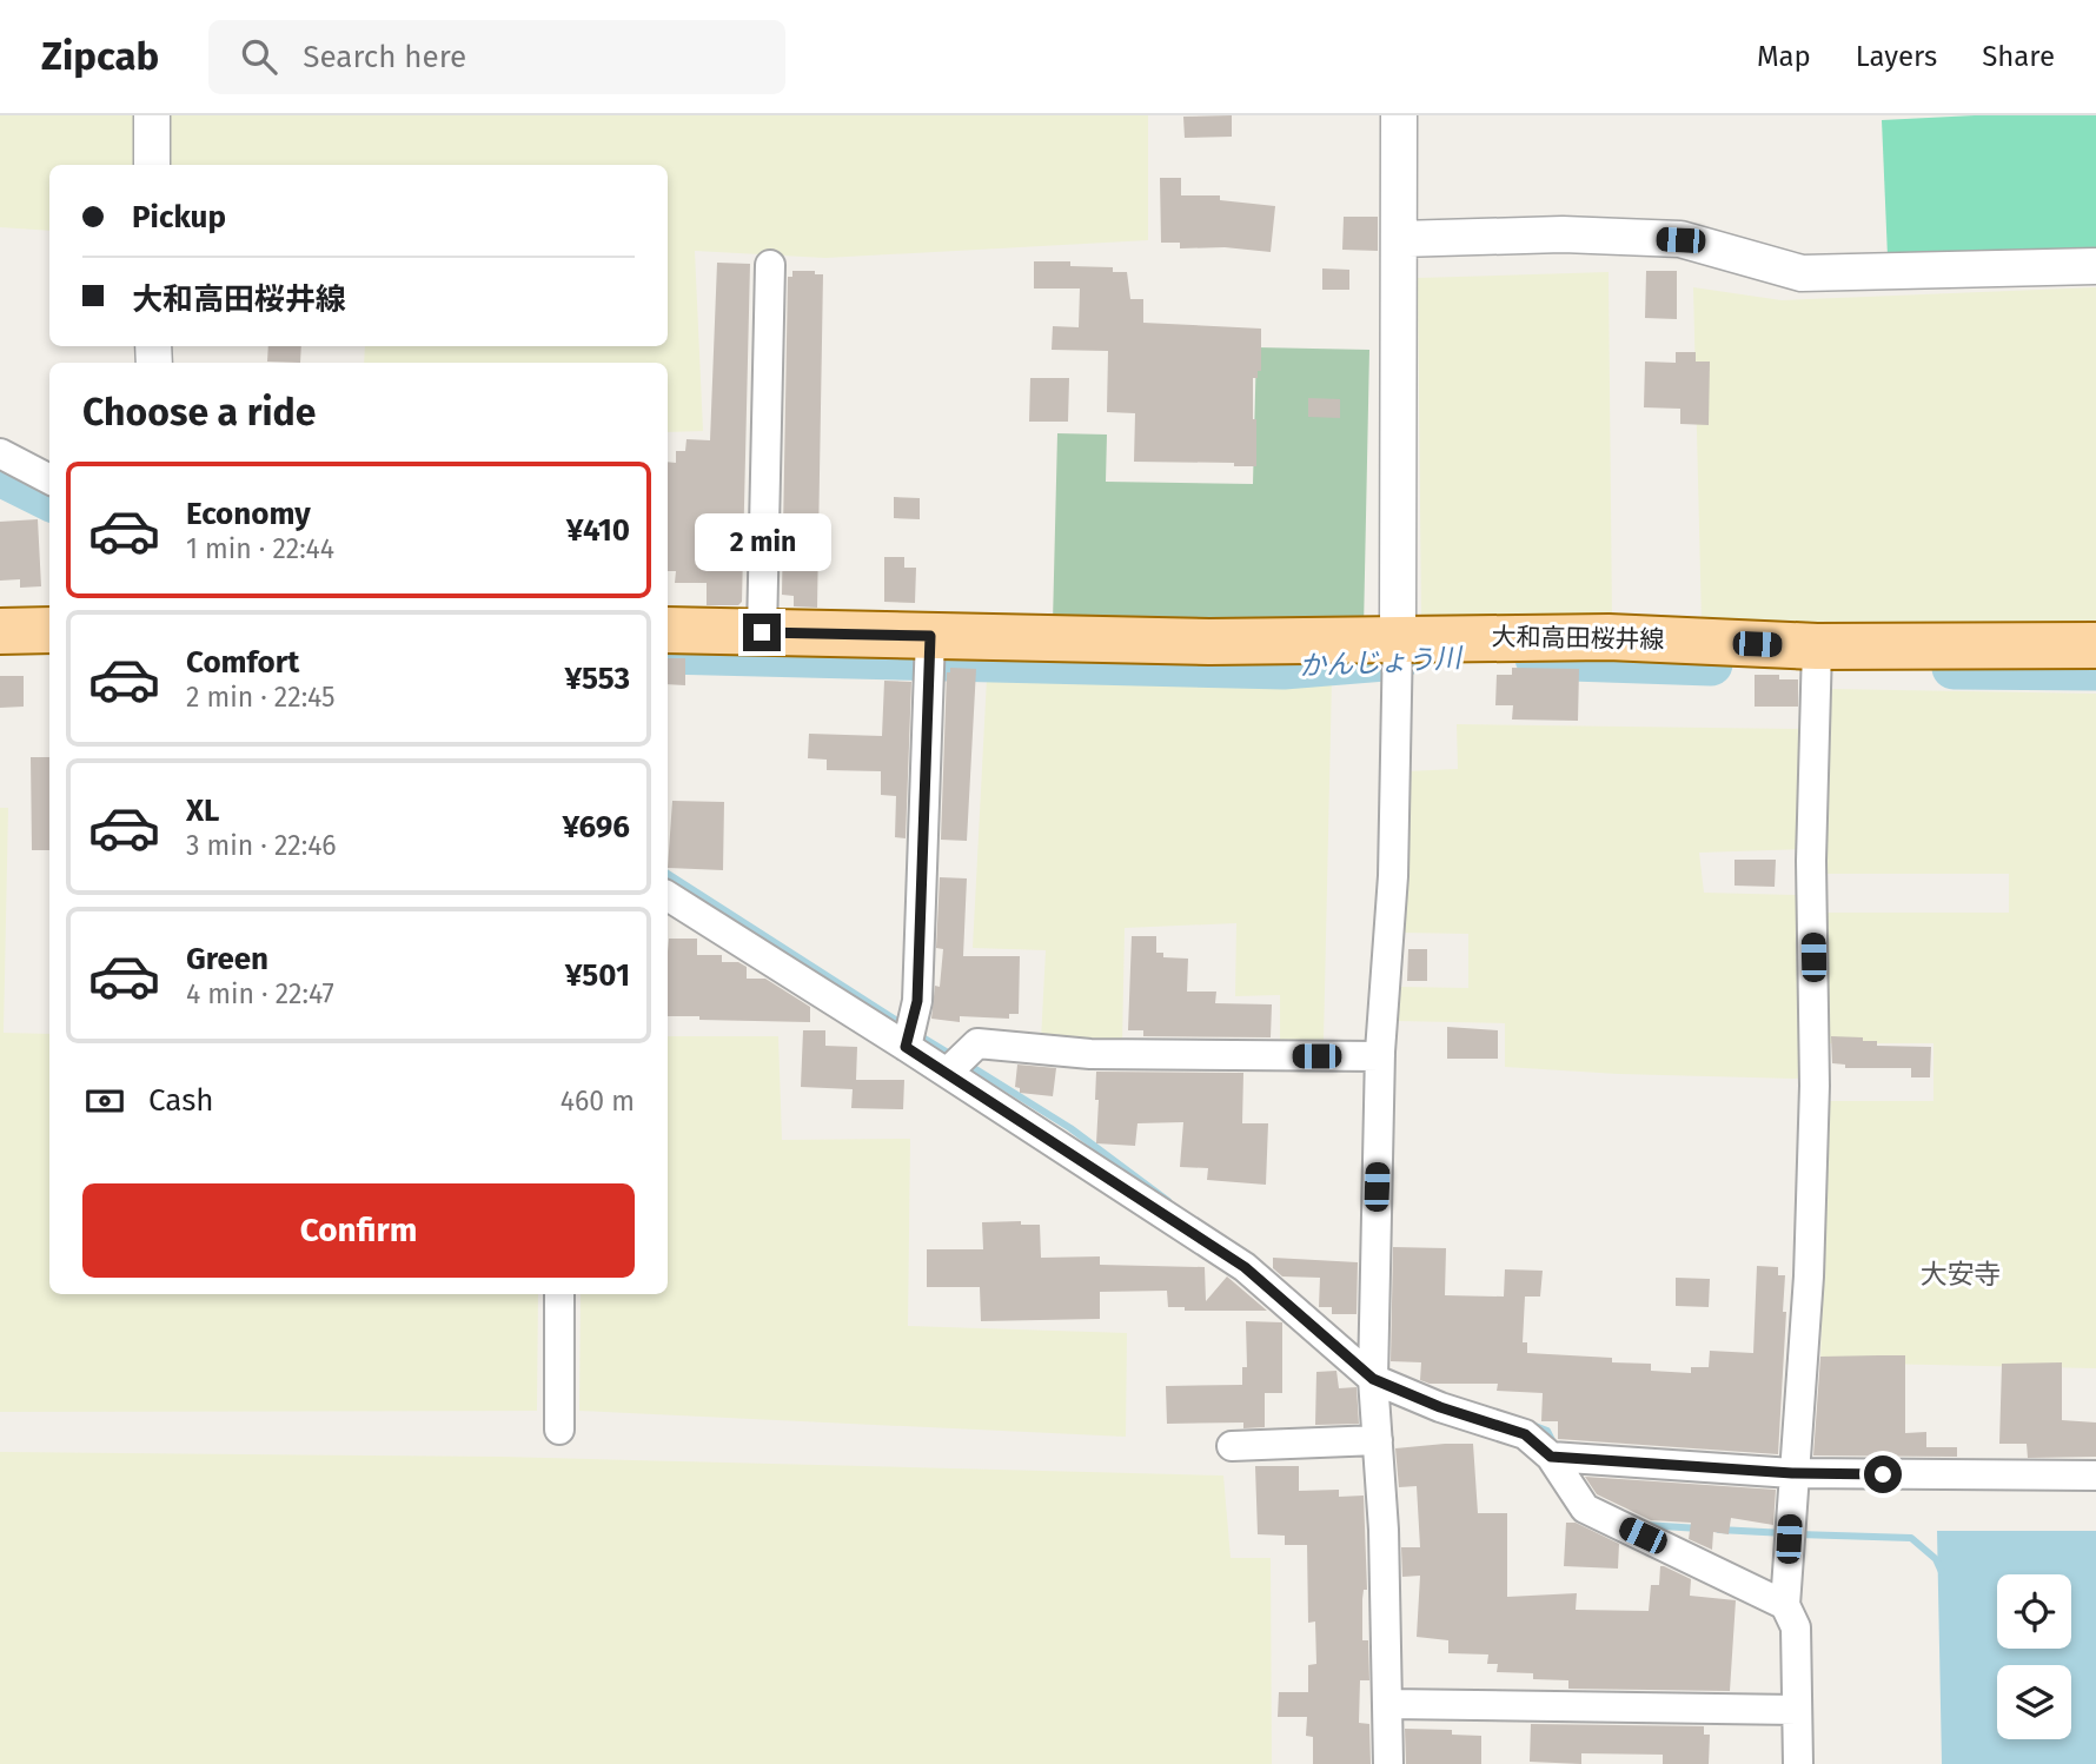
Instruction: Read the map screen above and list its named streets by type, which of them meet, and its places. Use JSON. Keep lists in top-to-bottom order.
{
  "streets": {
    "main road": ["大和高田桜井線"]
  },
  "districts": ["大安寺"],
  "water": ["かんじょう川"],
  "page": {
    "header": "Zipcab",
    "search": "Search here",
    "nav": ["Map", "Layers", "Share"],
    "banner": ["Pickup", "大和高田桜井線"],
    "heading": "Choose a ride",
    "list": [
      {
        "name": "Economy",
        "note": "1 min · 22:44",
        "value": "¥410"
      },
      {
        "name": "Comfort",
        "note": "2 min · 22:45",
        "value": "¥553"
      },
      {
        "name": "XL",
        "note": "3 min · 22:46",
        "value": "¥696"
      },
      {
        "name": "Green",
        "note": "4 min · 22:47",
        "value": "¥501"
      }
    ],
    "bubble": "2 min",
    "pay": ["Cash", "460 m"],
    "buttons": "Confirm"
  }
}
